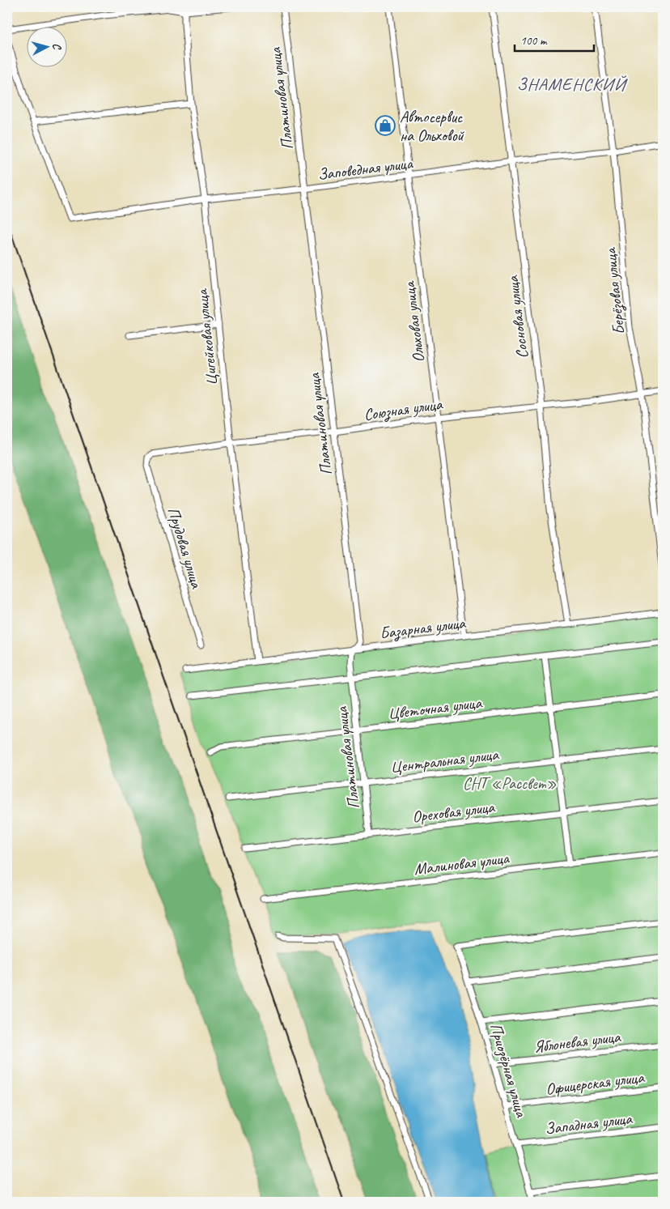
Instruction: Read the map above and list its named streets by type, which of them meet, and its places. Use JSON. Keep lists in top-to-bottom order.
{
  "streets": {
    "street": [
      "Платиновая улица",
      "Заповедная улица",
      "Берёзовая улица",
      "Сосновая улица",
      "Ольховая улица",
      "Цигейковая улица",
      "Союзная улица",
      "Прудовая улица",
      "Базарная улица",
      "Цветочная улица",
      "Центральная улица",
      "Ореховая улица",
      "Малиновая улица",
      "Яблоневая улица",
      "Приозёрная улица",
      "Офицерская улица",
      "Западная улица"
    ]
  },
  "crossings": [
    ["Платиновая улица", "Заповедная улица"],
    ["Платиновая улица", "Союзная улица"],
    ["Платиновая улица", "Базарная улица"],
    ["Платиновая улица", "Цветочная улица"],
    ["Платиновая улица", "Центральная улица"],
    ["Платиновая улица", "Ореховая улица"],
    ["Заповедная улица", "Берёзовая улица"],
    ["Заповедная улица", "Сосновая улица"],
    ["Заповедная улица", "Ольховая улица"],
    ["Заповедная улица", "Цигейковая улица"],
    ["Берёзовая улица", "Союзная улица"],
    ["Сосновая улица", "Союзная улица"],
    ["Сосновая улица", "Базарная улица"],
    ["Ольховая улица", "Союзная улица"],
    ["Ольховая улица", "Базарная улица"],
    ["Цигейковая улица", "Союзная улица"],
    ["Цигейковая улица", "Базарная улица"],
    ["Союзная улица", "Прудовая улица"],
    ["Яблоневая улица", "Приозёрная улица"],
    ["Приозёрная улица", "Офицерская улица"],
    ["Приозёрная улица", "Западная улица"]
  ],
  "districts": ["ЗНАМЕНСКИЙ"],
  "parks": ["СНТ «Рассвет»"],
  "places": {
    "shop": ["Автосервис на Ольховой"]
  },
  "scale_bar": "100 m",
  "north": "right"
}
